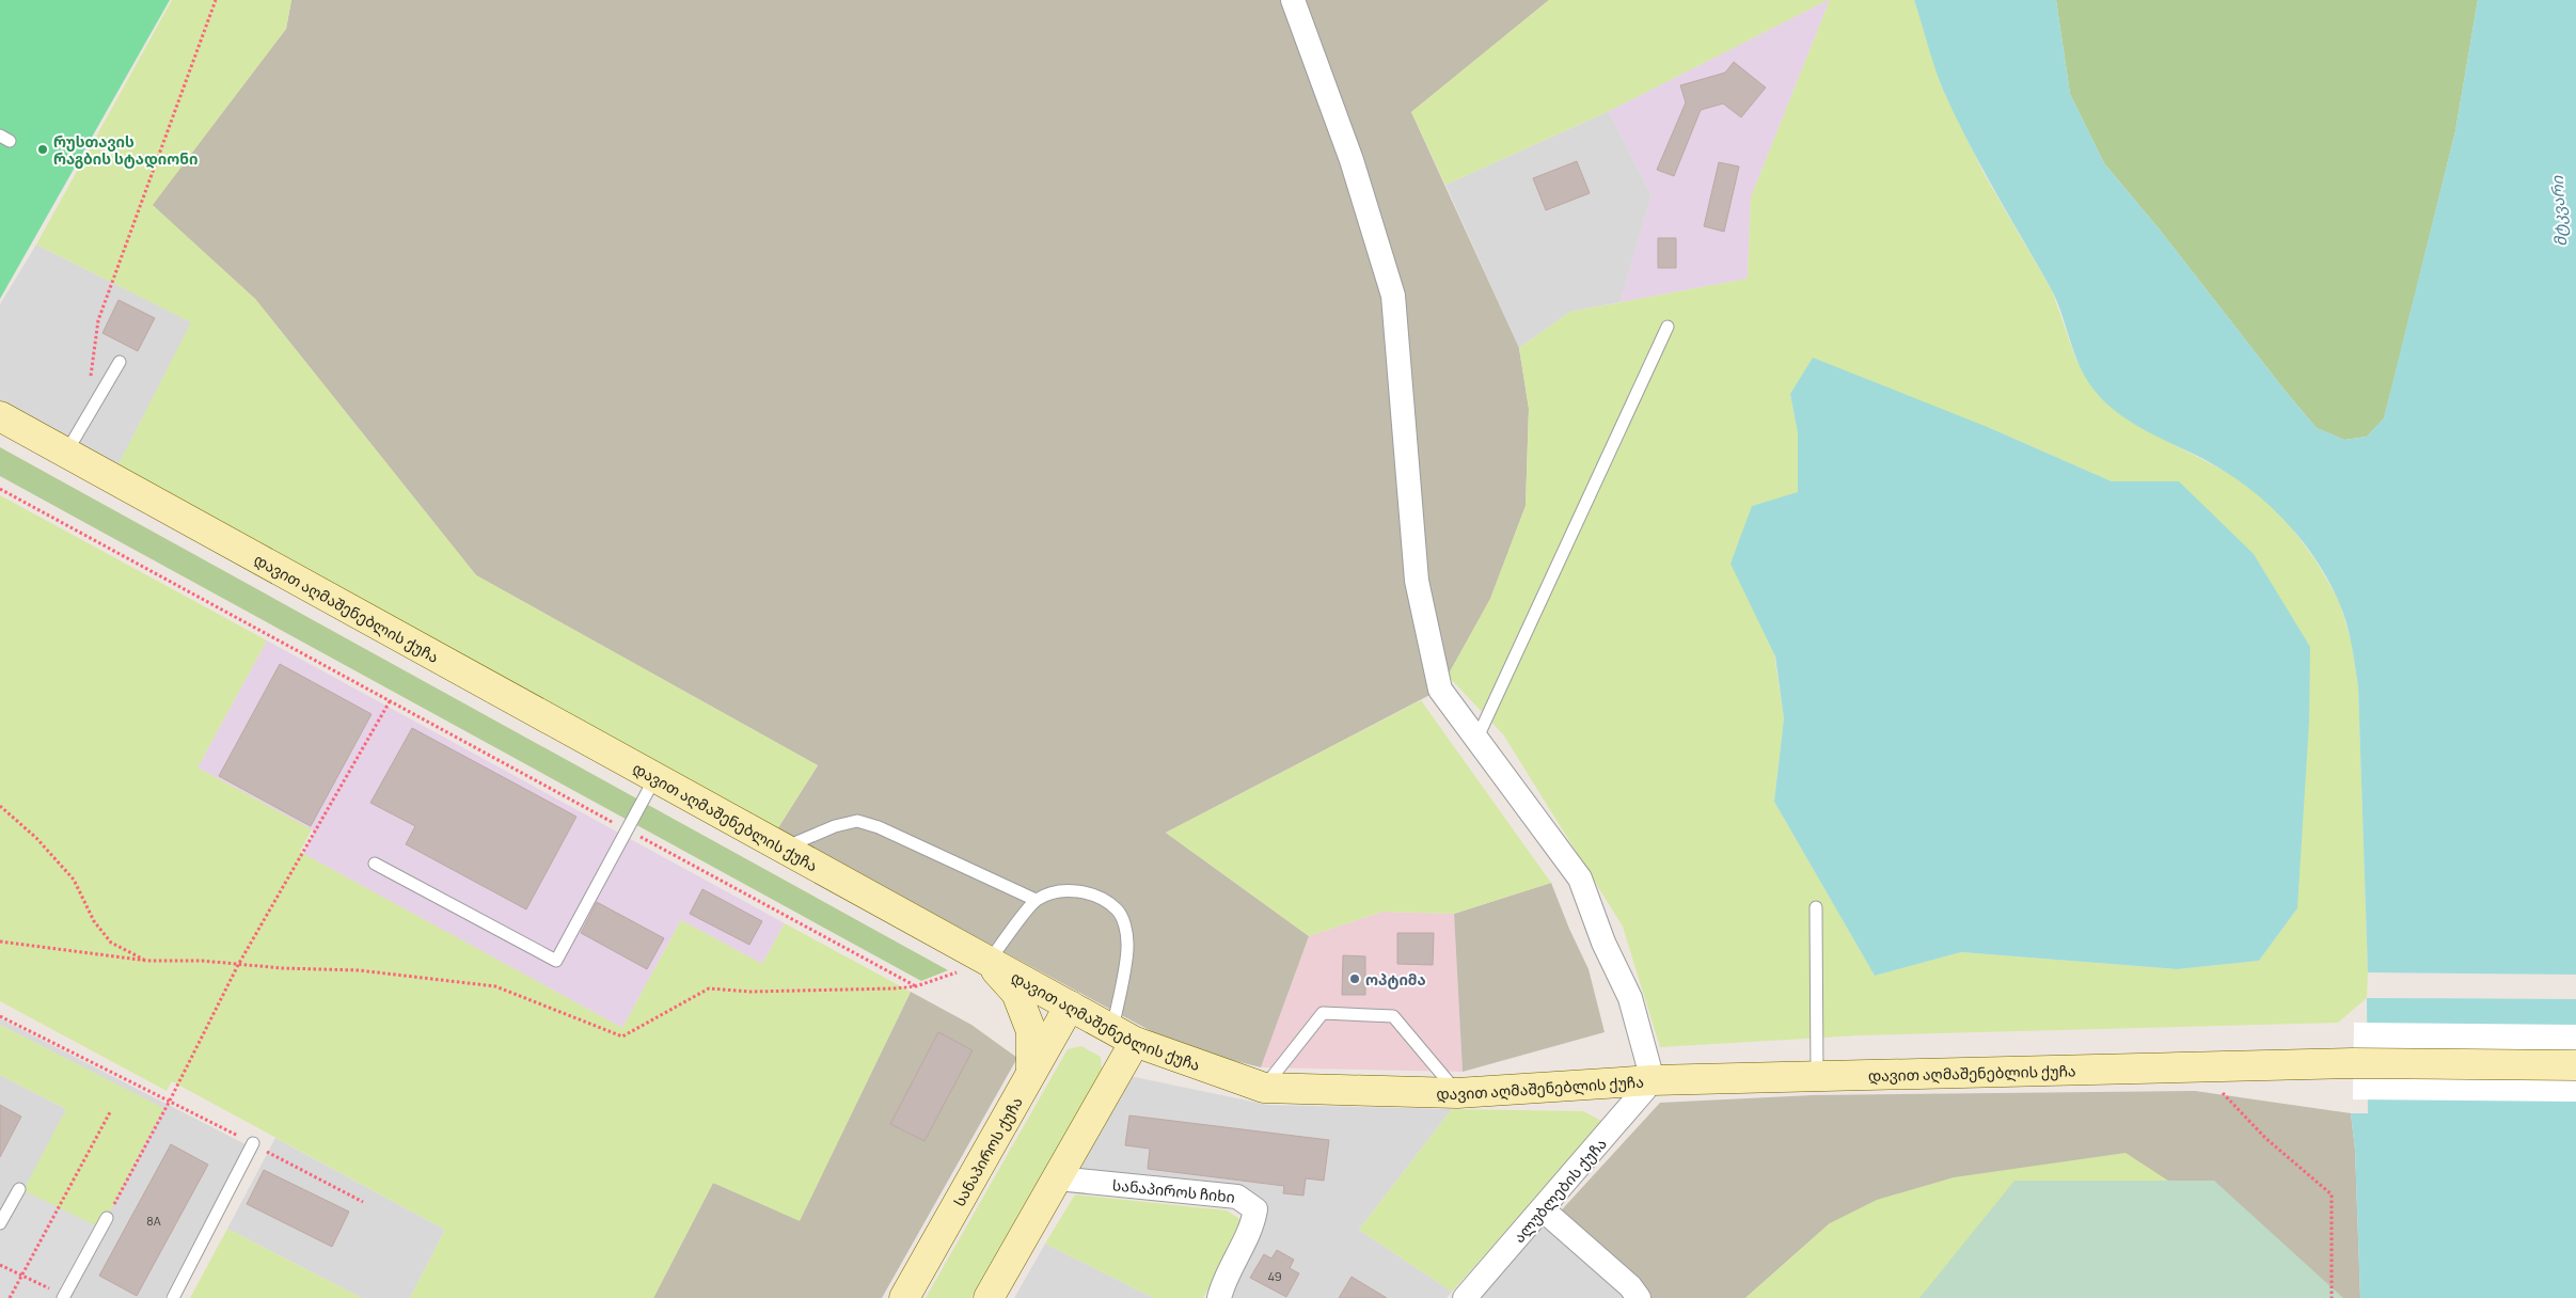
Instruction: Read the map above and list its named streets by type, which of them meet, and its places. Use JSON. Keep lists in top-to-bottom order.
{
  "streets": {
    "main road": ["დავით აღმაშენებლის ქუჩა", "სანაპიროს ქუჩა"],
    "street": ["ალუბლების ქუჩა", "სანაპიროს ჩიხი"]
  },
  "crossings": [
    ["დავით აღმაშენებლის ქუჩა", "სანაპიროს ქუჩა"],
    ["დავით აღმაშენებლის ქუჩა", "ალუბლების ქუჩა"]
  ],
  "water": ["მტკვარი"],
  "places": ["რუსთავის რაგბის სტადიონი", "ოპტიმა"],
  "house_numbers": ["8A", "49"]
}
